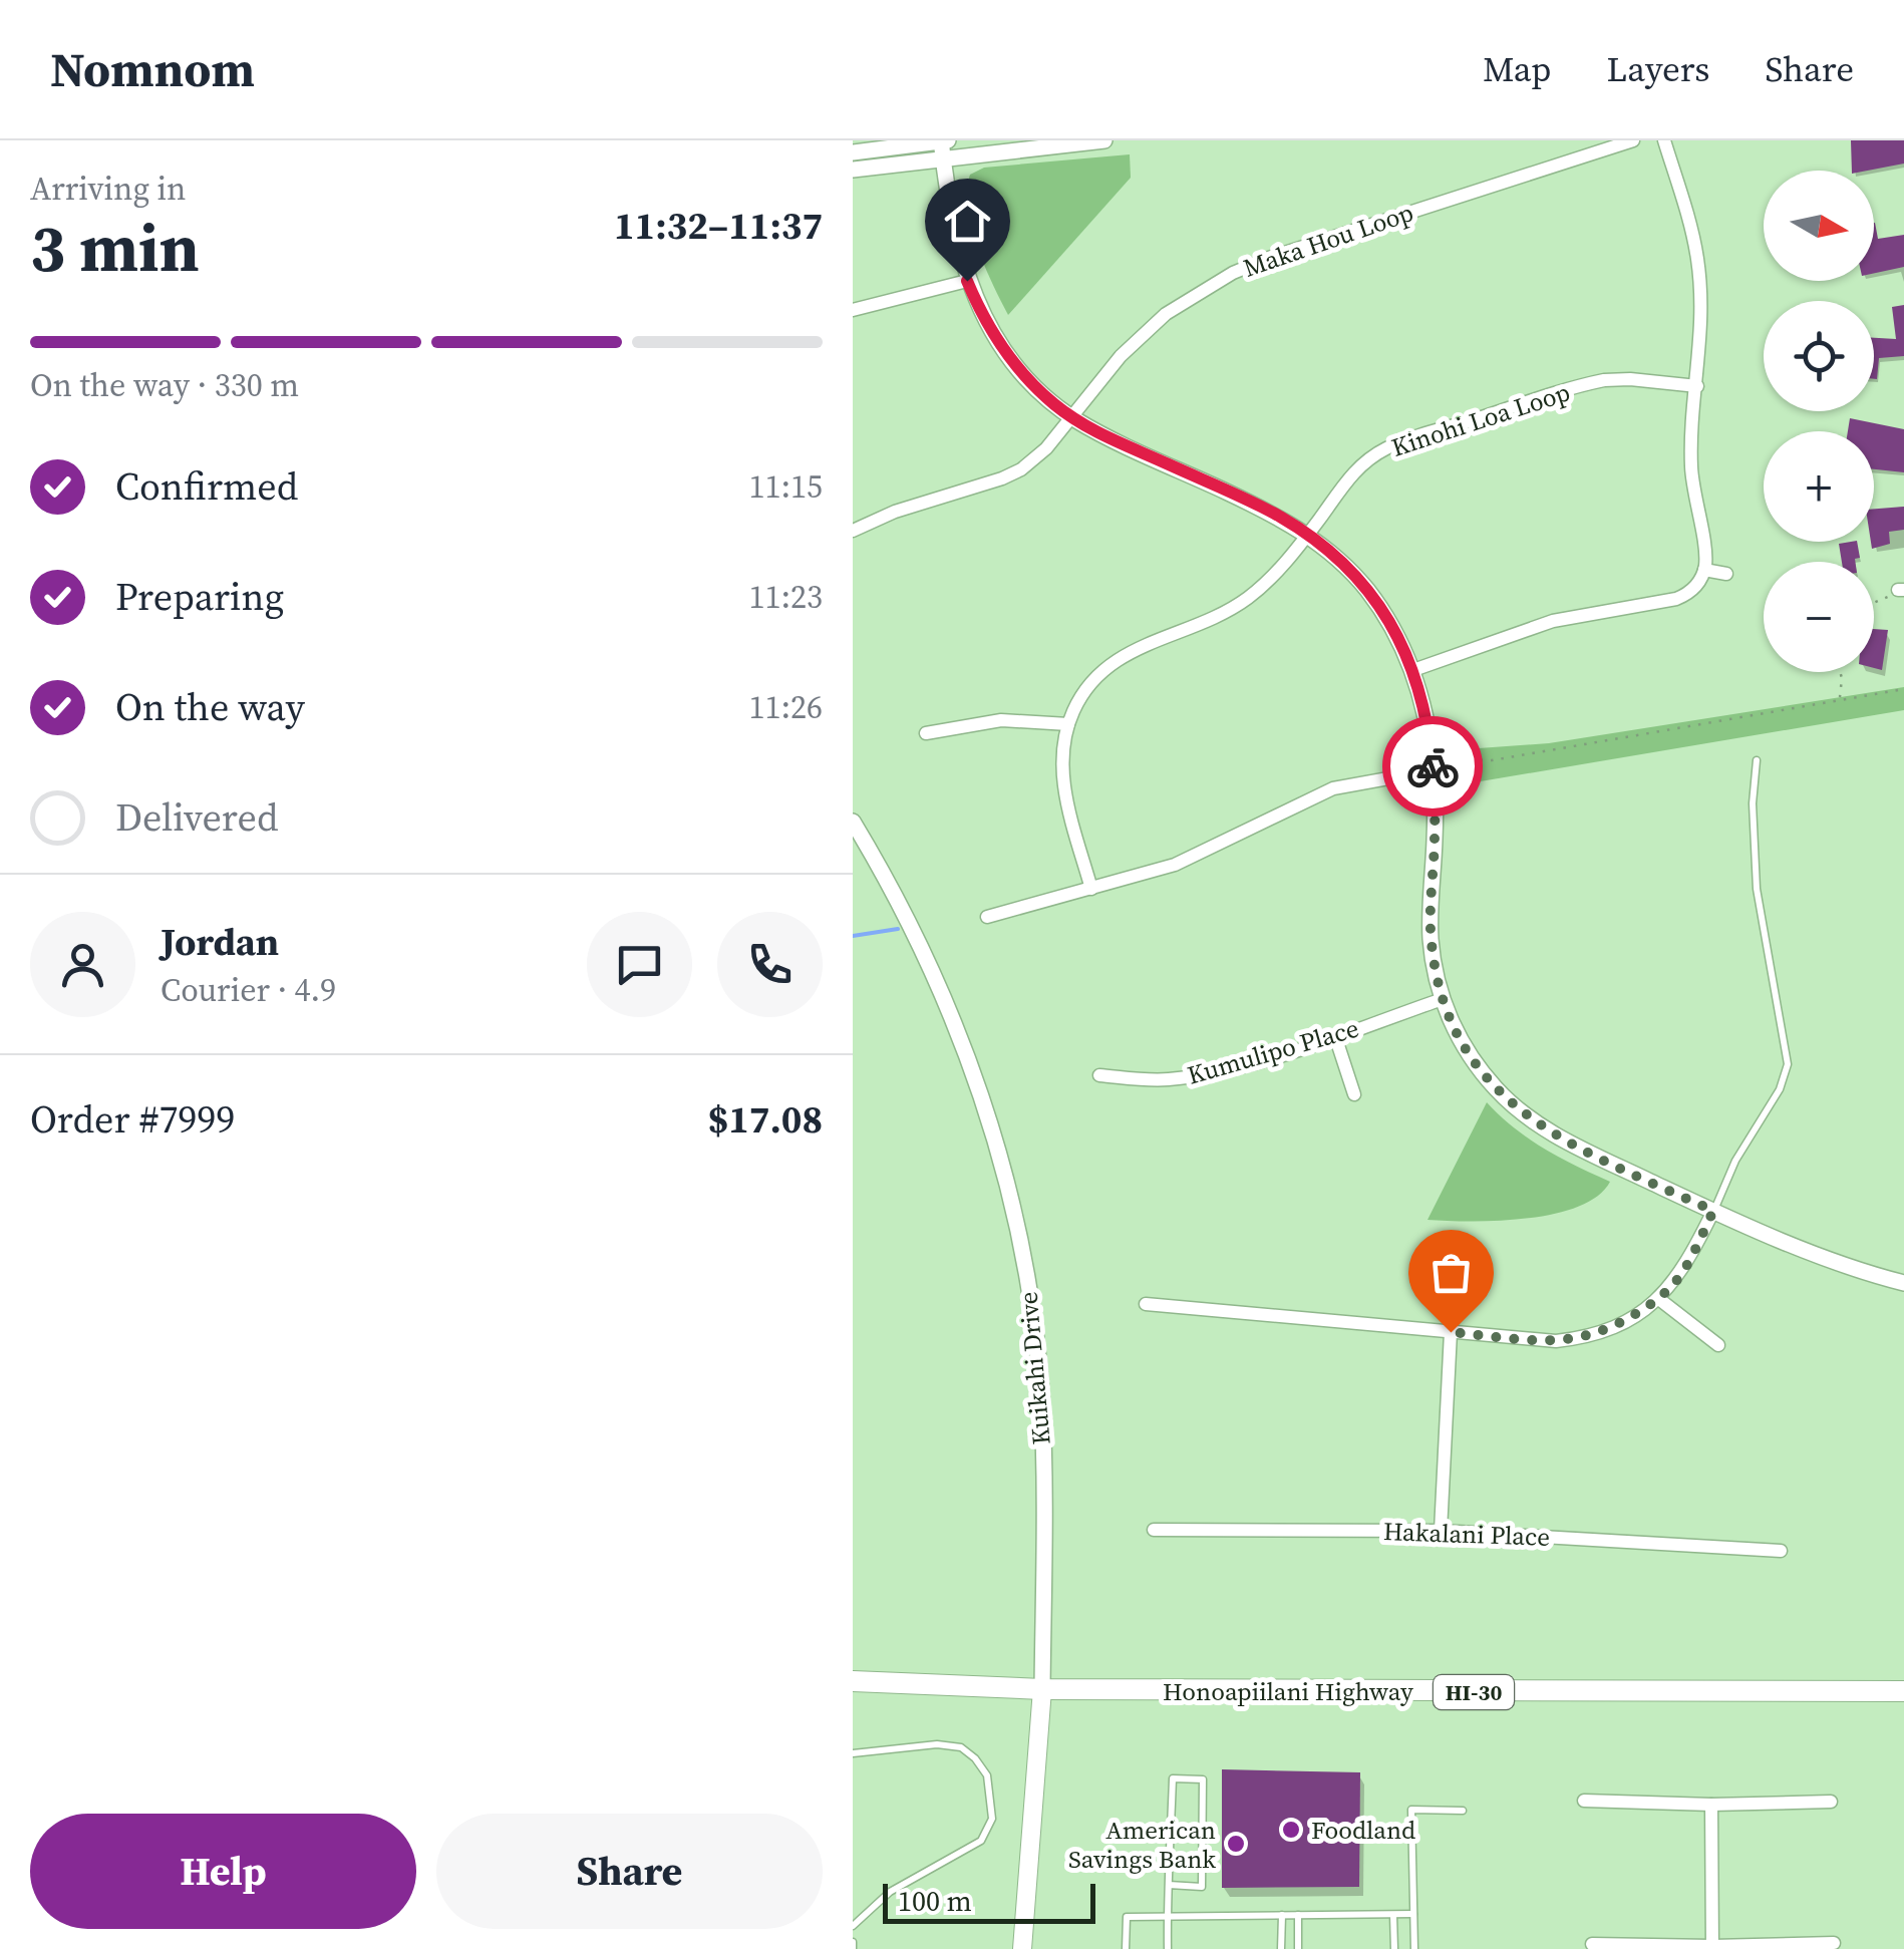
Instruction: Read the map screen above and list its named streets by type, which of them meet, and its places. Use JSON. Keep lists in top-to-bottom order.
{
  "streets": {
    "main road": ["Kuikahi Drive", "Honoapiilani Highway", "HI-30"],
    "street": [
      "Maka Hou Loop",
      "Kinohi Loa Loop",
      "Kumulipo Place",
      "Hakalani Place"
    ]
  },
  "crossings": [
    ["Kuikahi Drive", "Honoapiilani Highway"]
  ],
  "places": ["Foodland", "American Savings Bank"],
  "scale_bar": "100 m",
  "north": "right",
  "page": {
    "header": "Nomnom",
    "nav": ["Map", "Layers", "Share"],
    "heading": ["3 min", "Arriving in", "11:32–11:37"],
    "panel": [
      "Jordan",
      "Courier · 4.9",
      "Order #7999",
      "$17.08"
    ],
    "map_buttons": ["+", "−"],
    "bar": "On the way · 330 m",
    "list": [
      ["Confirmed", "11:15"],
      ["Preparing", "11:23"],
      ["On the way", "11:26"],
      "Delivered"
    ],
    "buttons": ["Help", "Share"],
    "scale": "100 m"
  }
}
